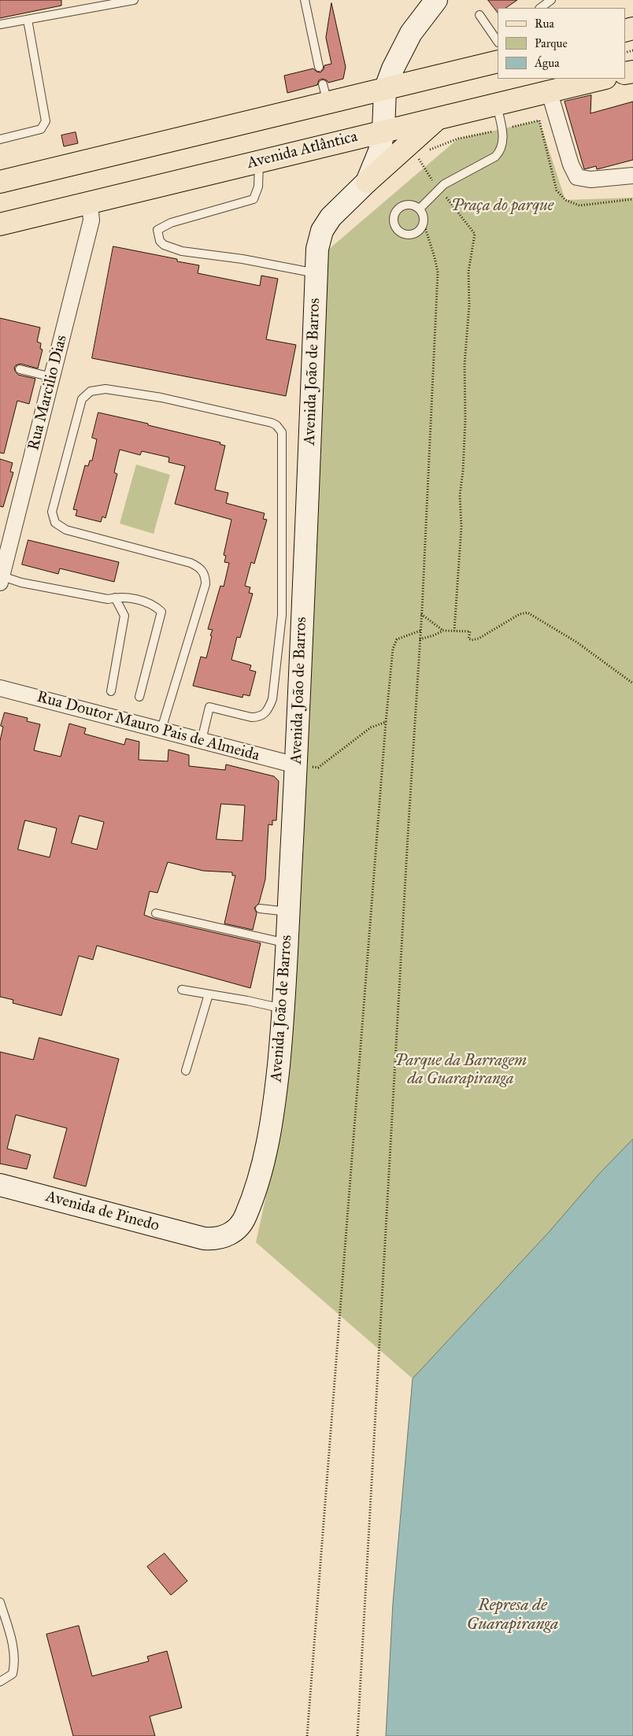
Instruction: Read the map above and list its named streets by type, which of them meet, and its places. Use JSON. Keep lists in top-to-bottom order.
{
  "streets": {
    "main road": ["Avenida Atlântica"],
    "street": [
      "Avenida João de Barros",
      "Rua Marcilio Dias",
      "Rua Doutor Mauro Pais de Almeida",
      "Avenida de Pinedo"
    ]
  },
  "crossings": [
    ["Avenida Atlântica", "Avenida João de Barros"],
    ["Avenida Atlântica", "Rua Marcilio Dias"],
    ["Avenida João de Barros", "Rua Doutor Mauro Pais de Almeida"],
    ["Avenida João de Barros", "Avenida de Pinedo"]
  ],
  "water": ["Represa de Guarapiranga"],
  "parks": ["Praça do parque", "Parque da Barragem da Guarapiranga"],
  "legend": ["Rua", "Parque", "Água"]
}
